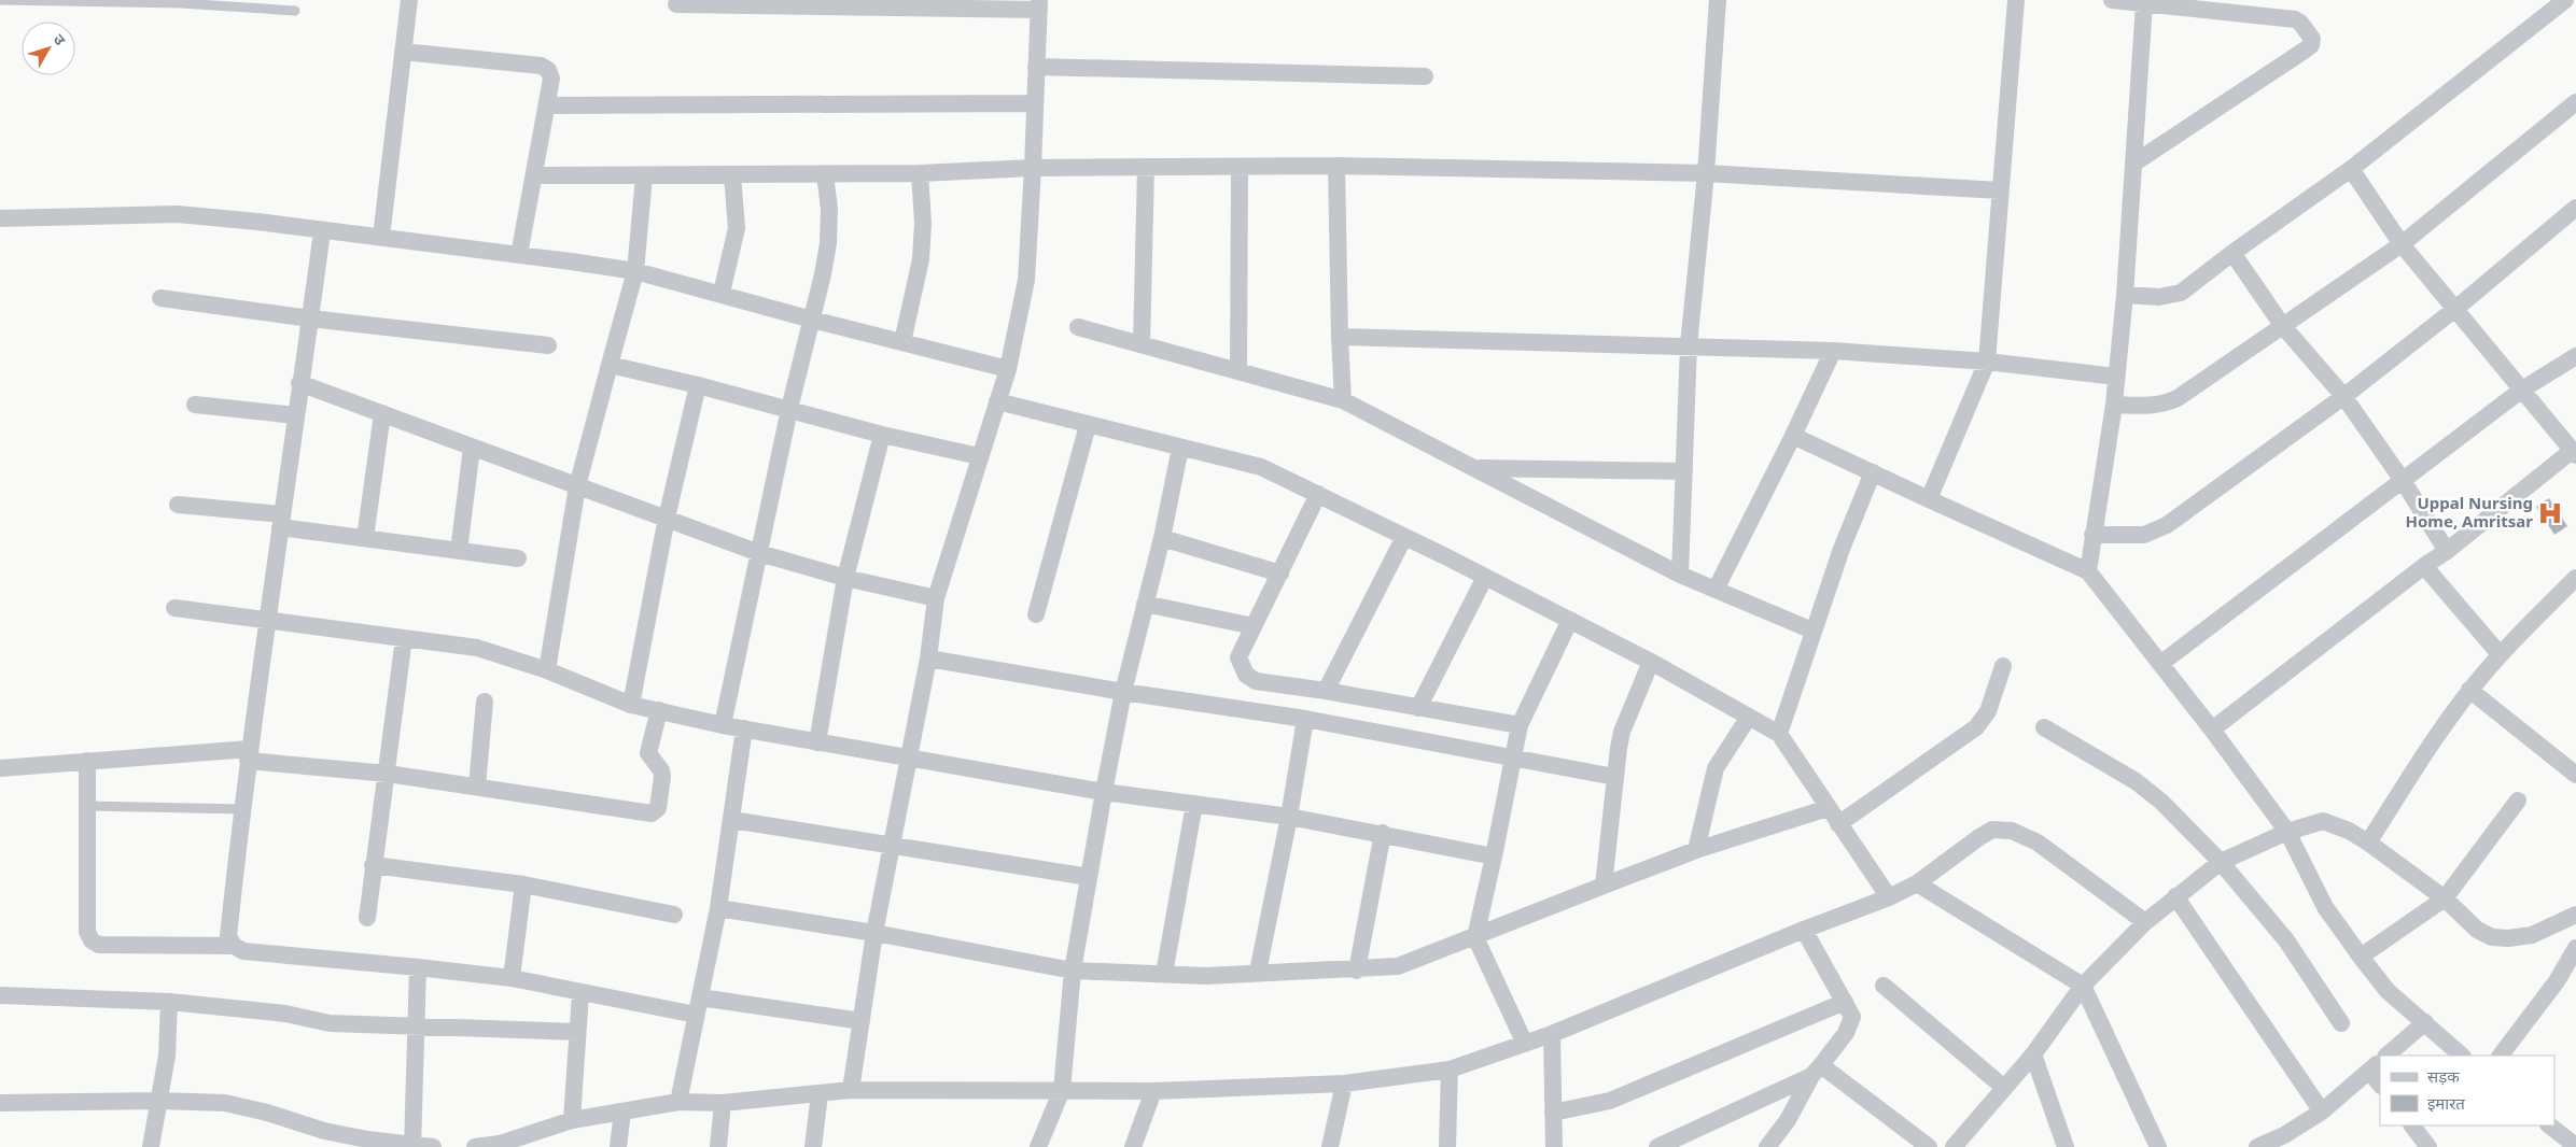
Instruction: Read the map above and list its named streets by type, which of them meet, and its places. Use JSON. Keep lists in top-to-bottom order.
{
  "places": {
    "hospital": ["Uppal Nursing Home, Amritsar"]
  },
  "legend": ["सड़क", "इमारत"],
  "north": "top right"
}
